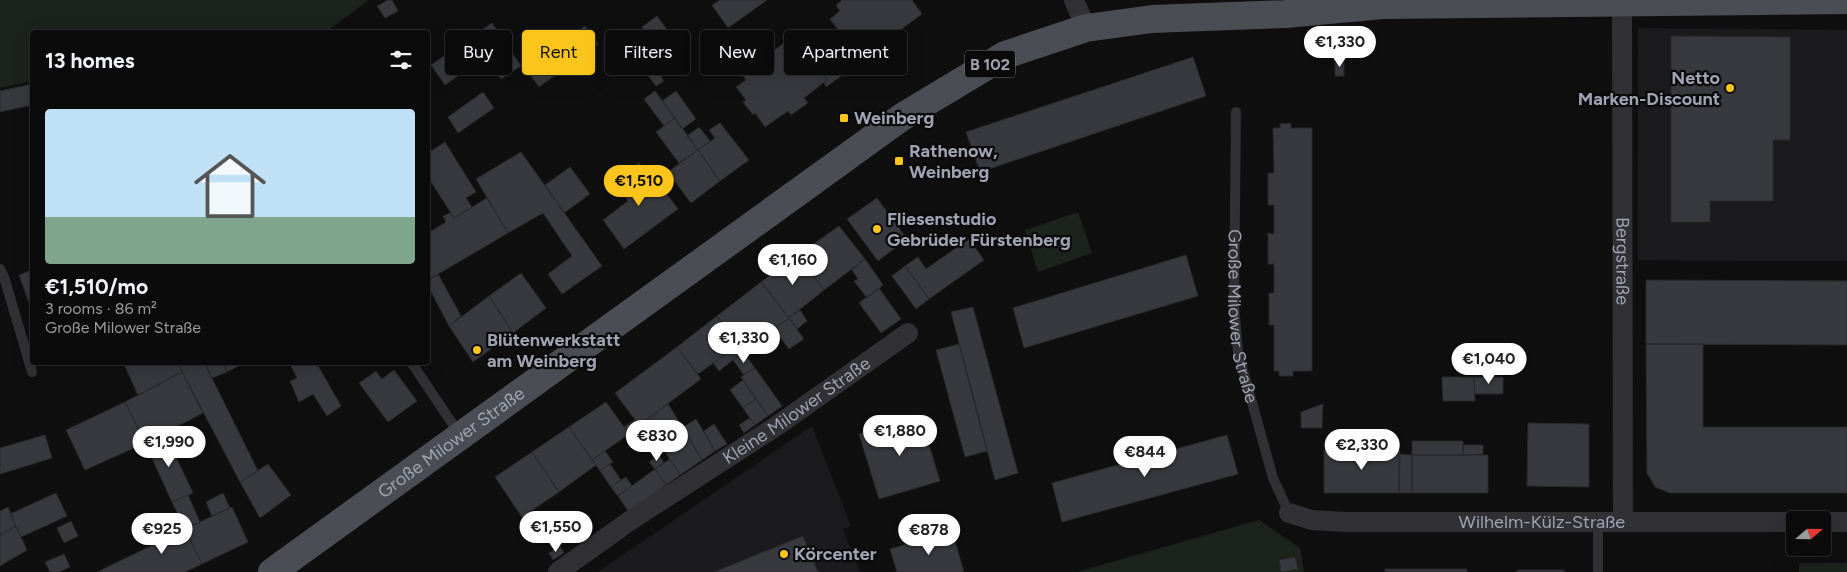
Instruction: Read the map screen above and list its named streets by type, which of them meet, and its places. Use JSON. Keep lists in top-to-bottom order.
{
  "streets": {
    "main road": ["B 102", "Große Milower Straße"],
    "street": ["Bergstraße", "Kleine Milower Straße", "Wilhelm-Külz-Straße"]
  },
  "crossings": [
    ["B 102", "Bergstraße"],
    ["B 102", "Große Milower Straße"],
    ["Bergstraße", "Wilhelm-Külz-Straße"],
    ["Große Milower Straße", "Wilhelm-Külz-Straße"]
  ],
  "places": {
    "other": [
      "Netto Marken-Discount",
      "Fliesenstudio Gebrüder Fürstenberg",
      "Blütenwerkstatt am Weinberg",
      "Körcenter"
    ],
    "transit": ["Weinberg", "Rathenow, Weinberg"]
  },
  "north": "right",
  "page": {
    "price": [
      "€1,330",
      "€1,510",
      "€1,160",
      "€1,330",
      "€1,040",
      "€1,880",
      "€830",
      "€1,990",
      "€2,330",
      "€844",
      "€1,550",
      "€925",
      "€878"
    ],
    "chip": [
      "Buy",
      "Rent",
      "Filters",
      "New",
      "Apartment"
    ],
    "heading": "13 homes",
    "list": [
      {
        "name": "€1,510/mo",
        "note": "3 rooms · 86 m² · Große Milower Straße"
      }
    ]
  }
}
